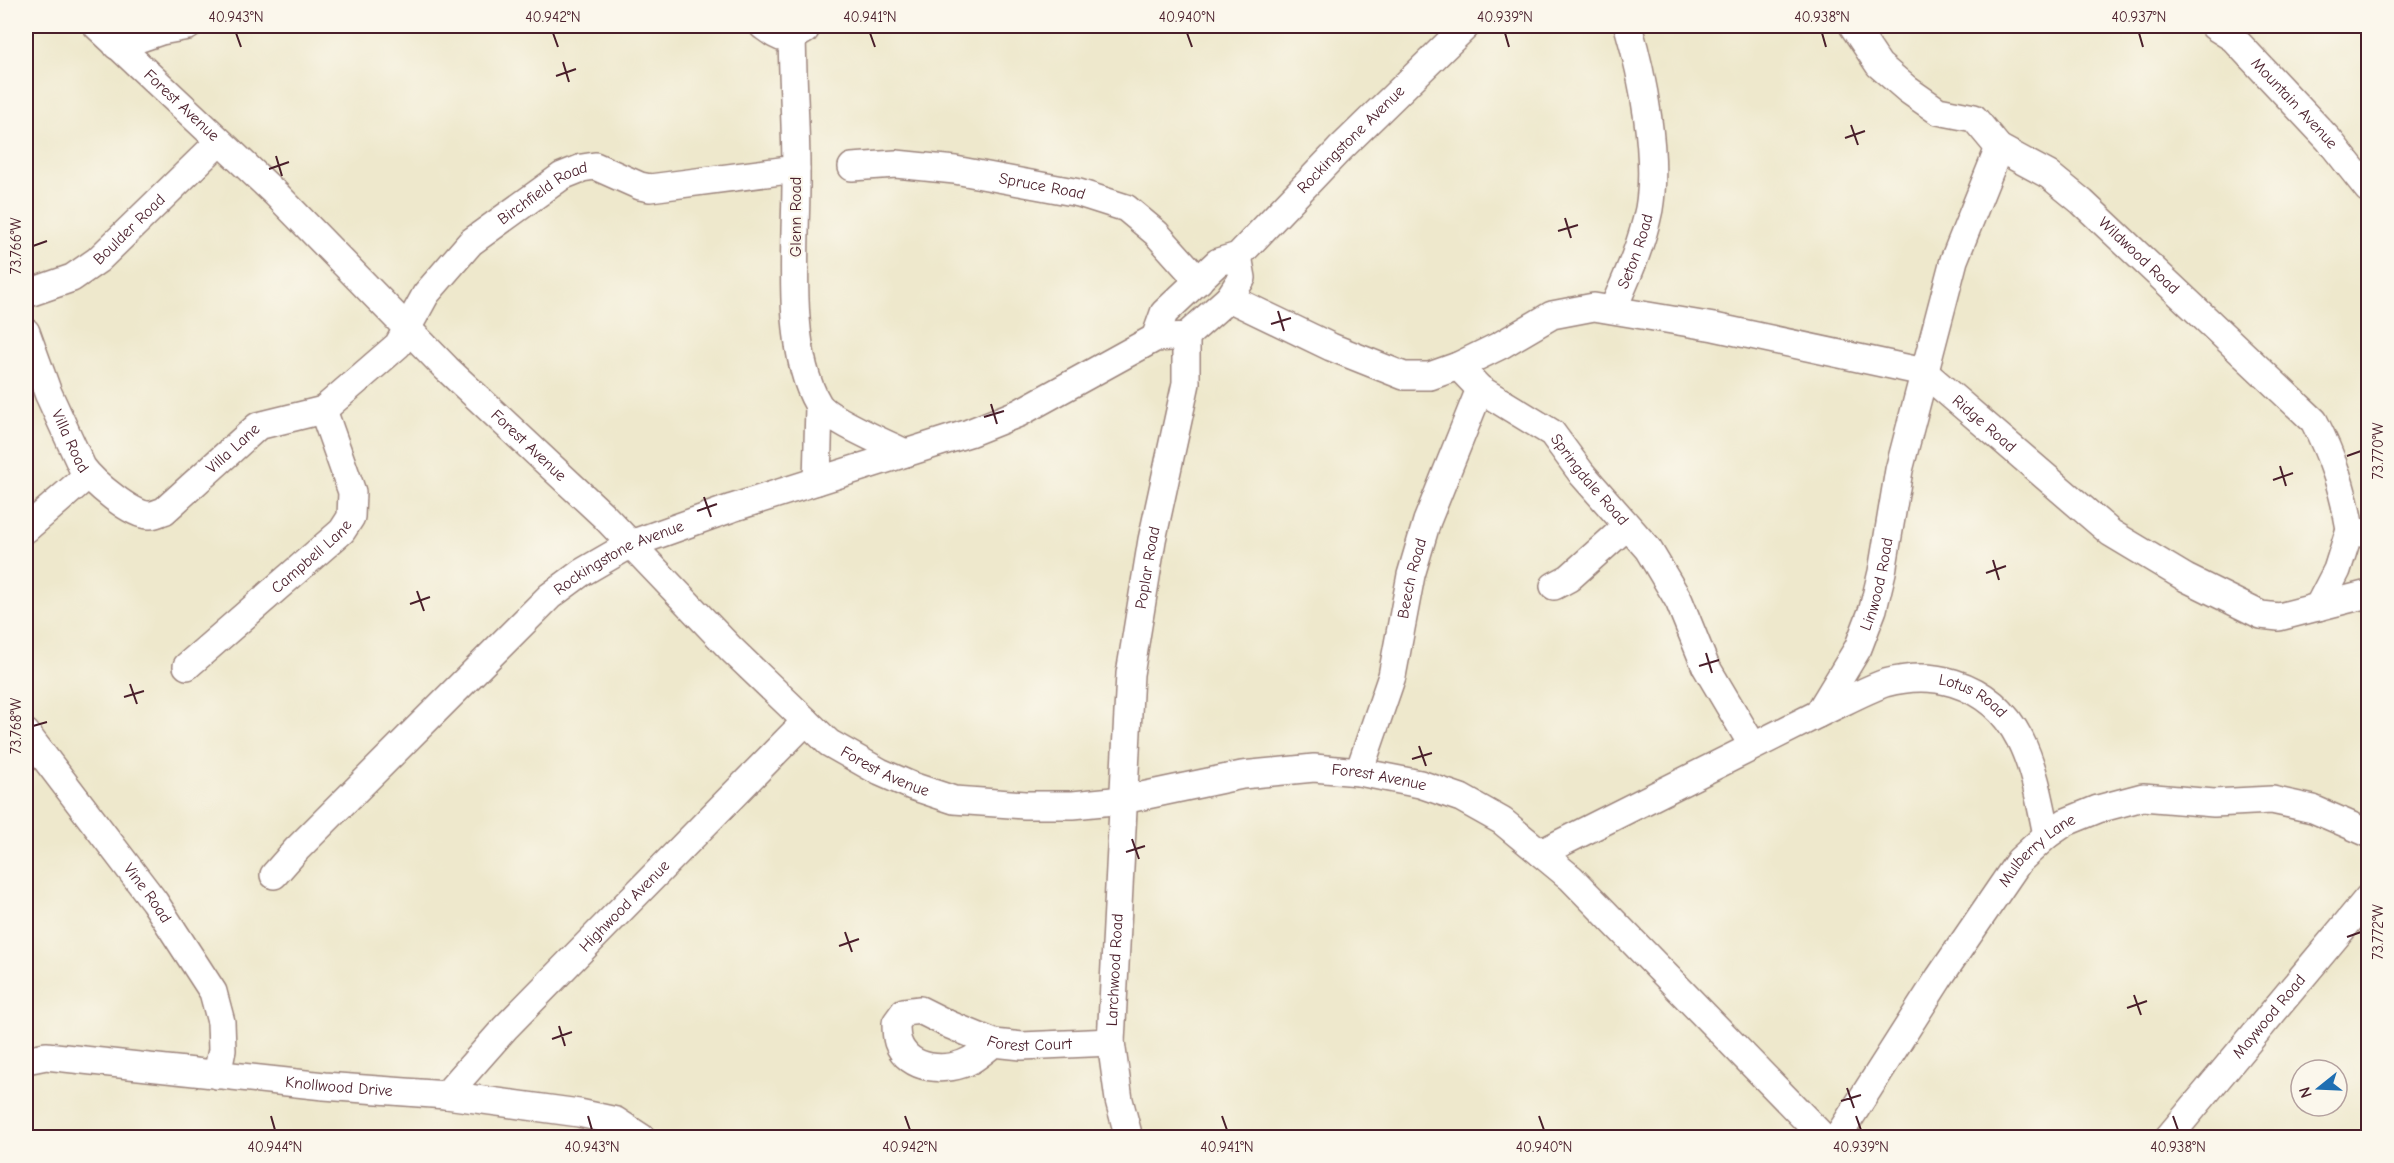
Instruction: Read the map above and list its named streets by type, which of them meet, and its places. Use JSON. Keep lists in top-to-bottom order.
{
  "streets": {
    "street": [
      "Mountain Avenue",
      "Forest Avenue",
      "Rockingstone Avenue",
      "Spruce Road",
      "Birchfield Road",
      "Glenn Road",
      "Boulder Road",
      "Seton Road",
      "Wildwood Road",
      "Ridge Road",
      "Villa Road",
      "Villa Lane",
      "Springdale Road",
      "Campbell Lane",
      "Poplar Road",
      "Beech Road",
      "Linwood Road",
      "Lotus Road",
      "Mulberry Lane",
      "Vine Road",
      "Highwood Avenue",
      "Larchwood Road",
      "Maywood Road",
      "Forest Court",
      "Knollwood Drive"
    ]
  },
  "crossings": [
    ["Forest Avenue", "Rockingstone Avenue"],
    ["Forest Avenue", "Birchfield Road"],
    ["Forest Avenue", "Boulder Road"],
    ["Forest Avenue", "Villa Lane"],
    ["Forest Avenue", "Poplar Road"],
    ["Forest Avenue", "Beech Road"],
    ["Forest Avenue", "Highwood Avenue"],
    ["Forest Avenue", "Larchwood Road"],
    ["Rockingstone Avenue", "Spruce Road"],
    ["Rockingstone Avenue", "Glenn Road"],
    ["Rockingstone Avenue", "Poplar Road"],
    ["Birchfield Road", "Glenn Road"],
    ["Birchfield Road", "Villa Lane"],
    ["Seton Road", "Ridge Road"],
    ["Seton Road", "Springdale Road"],
    ["Wildwood Road", "Linwood Road"],
    ["Ridge Road", "Linwood Road"],
    ["Villa Road", "Villa Lane"],
    ["Villa Lane", "Campbell Lane"],
    ["Springdale Road", "Beech Road"],
    ["Poplar Road", "Larchwood Road"],
    ["Linwood Road", "Lotus Road"],
    ["Lotus Road", "Mulberry Lane"],
    ["Vine Road", "Knollwood Drive"],
    ["Highwood Avenue", "Knollwood Drive"],
    ["Larchwood Road", "Forest Court"]
  ],
  "north": "left",
  "coordinates": [
    "40.943°N",
    "40.942°N",
    "40.941°N",
    "40.940°N",
    "40.939°N",
    "40.938°N",
    "40.937°N",
    "73.766°W",
    "73.770°W",
    "73.768°W",
    "73.772°W",
    "40.944°N"
  ]
}
